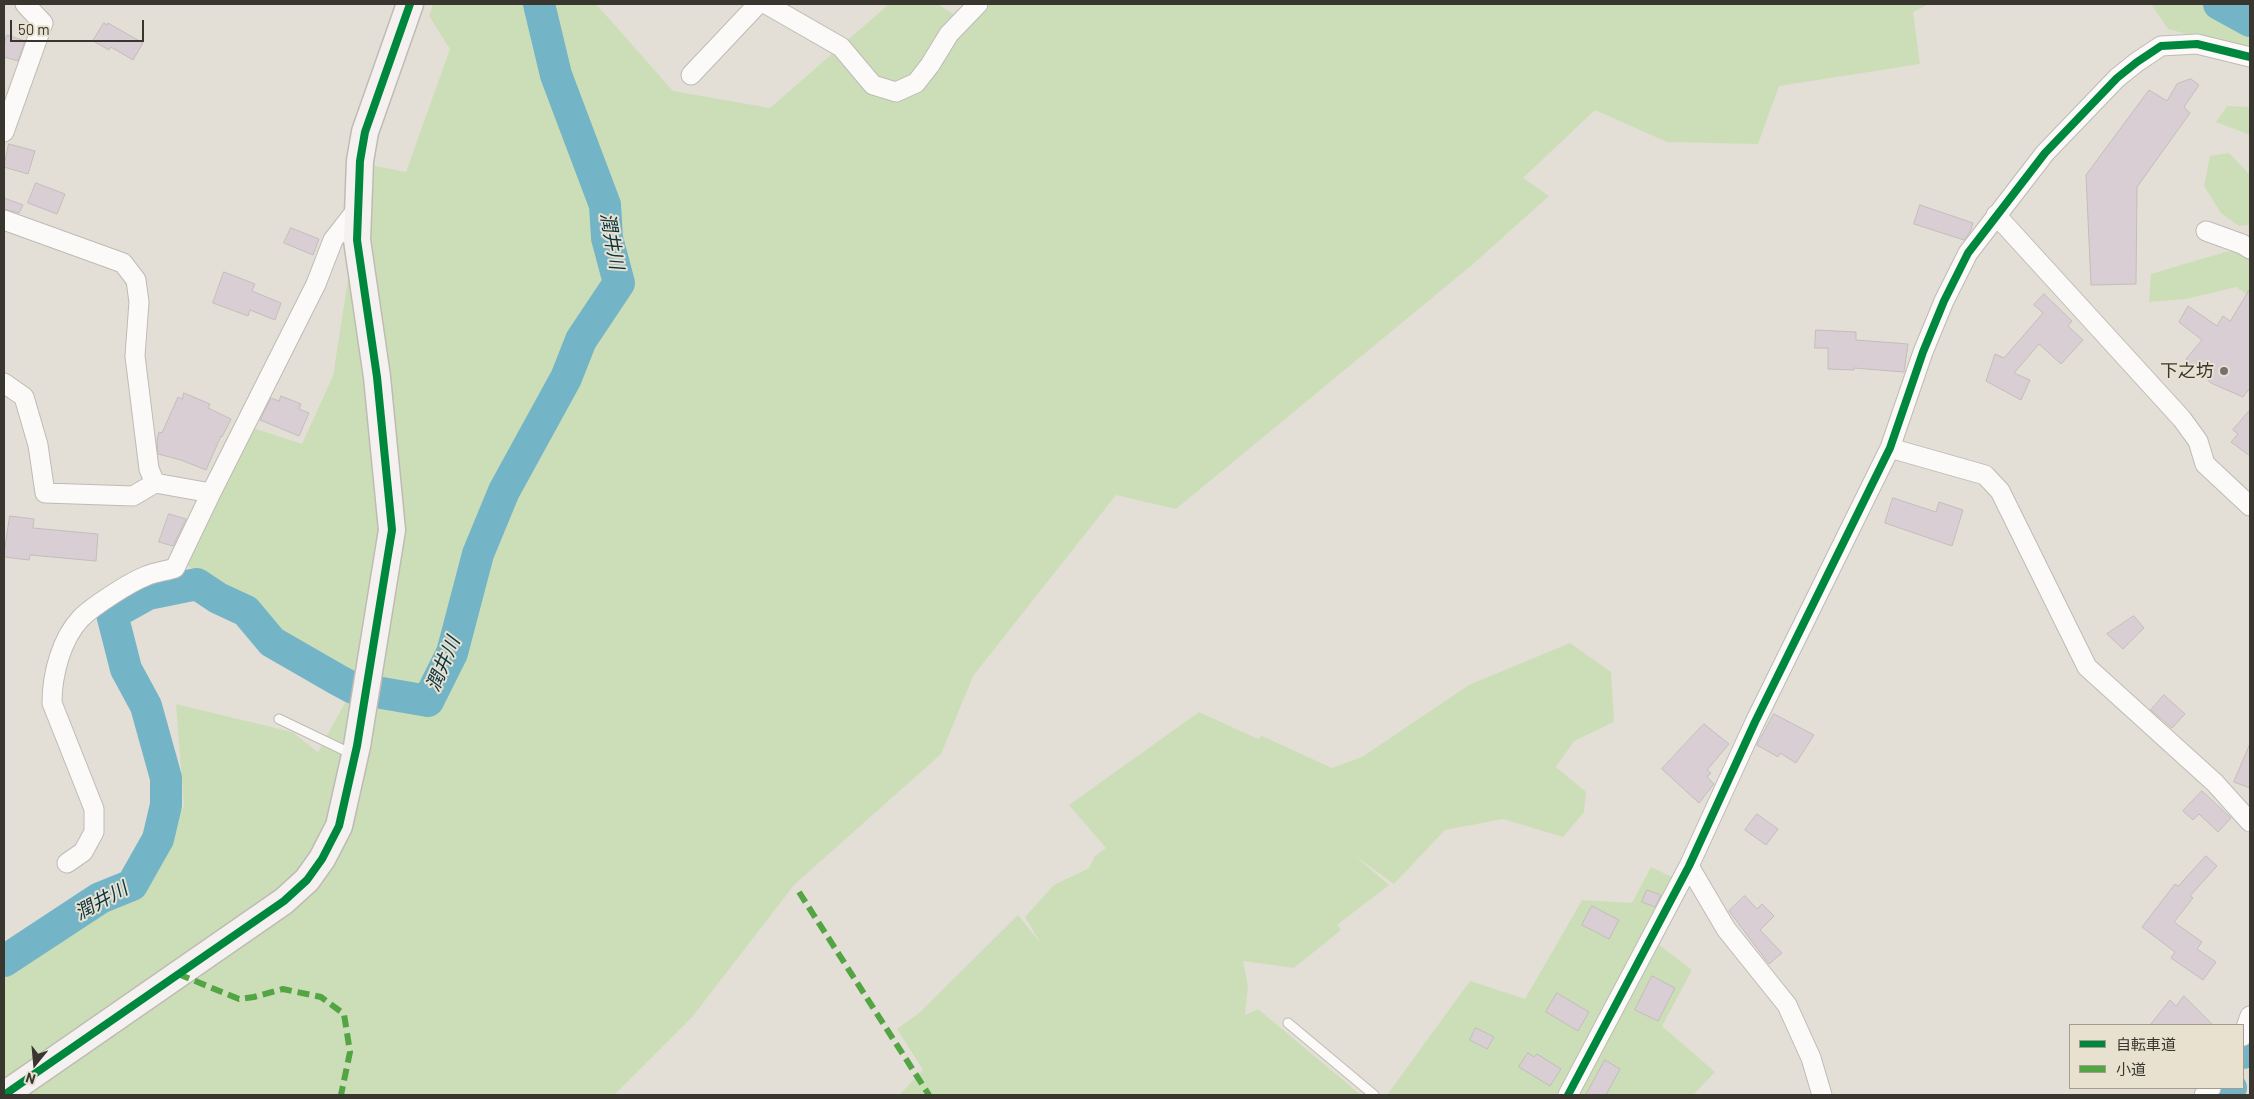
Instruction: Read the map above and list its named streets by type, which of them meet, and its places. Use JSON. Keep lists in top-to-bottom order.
{
  "water": ["潤井川"],
  "places": ["下之坊"],
  "legend": ["自転車道", "小道"],
  "scale_bar": "50 m",
  "north": "bottom"
}
